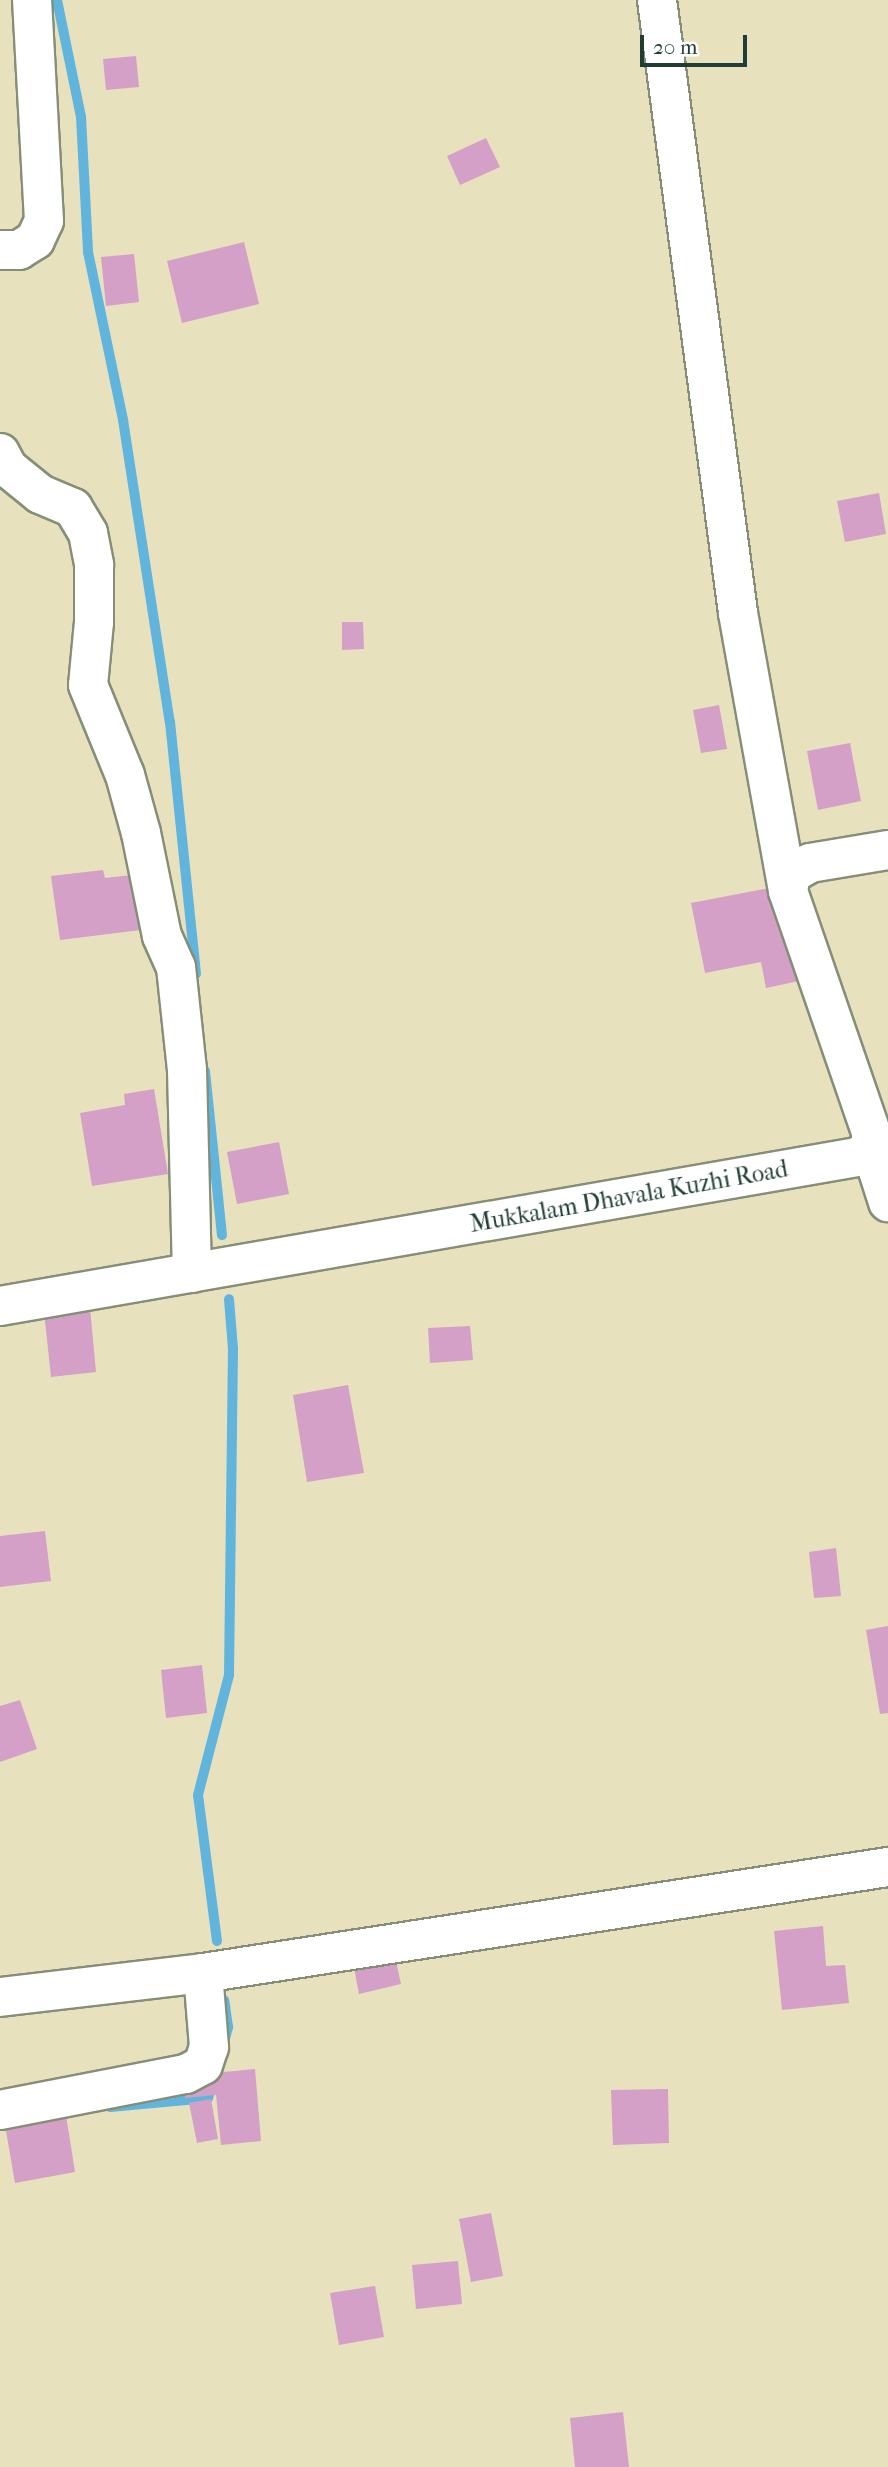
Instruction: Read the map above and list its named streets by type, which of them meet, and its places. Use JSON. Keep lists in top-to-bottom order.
{
  "streets": {
    "street": ["Mukkalam Dhavala Kuzhi Road"]
  },
  "scale_bar": "20 m"
}
